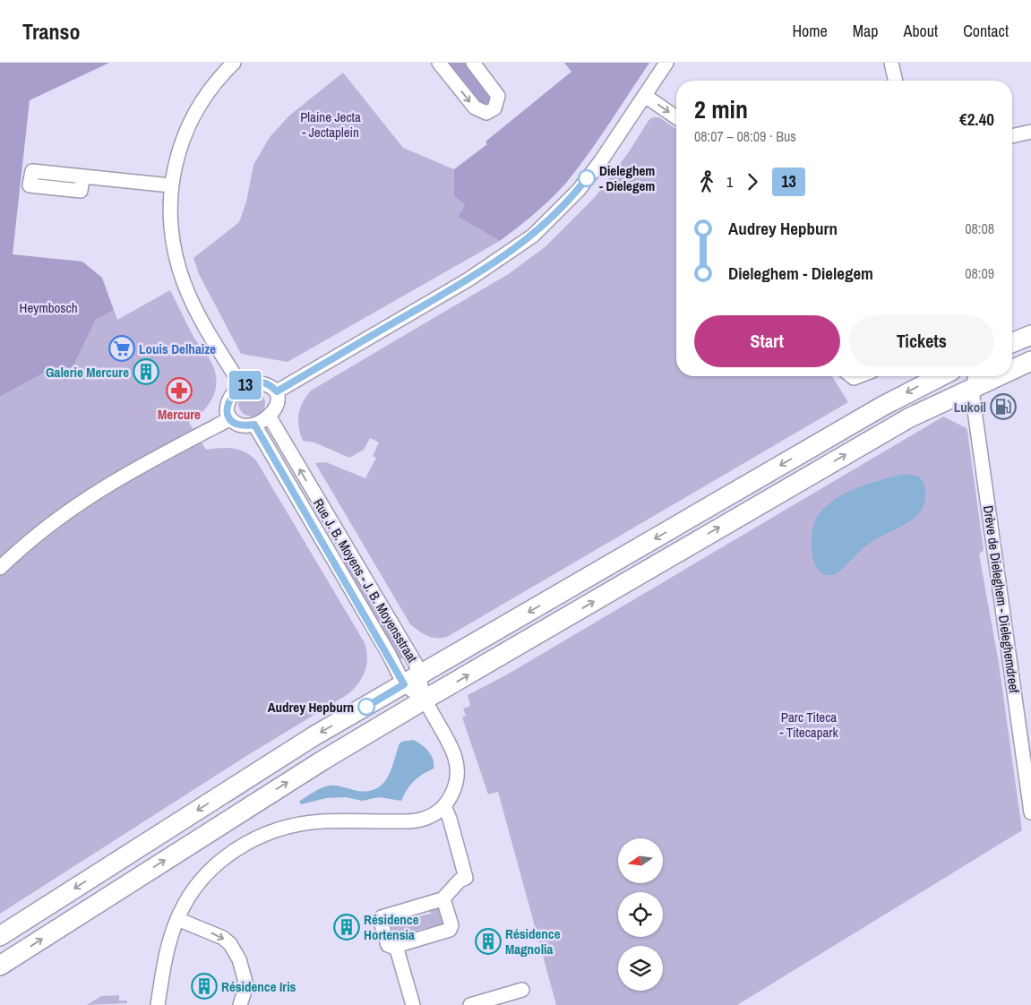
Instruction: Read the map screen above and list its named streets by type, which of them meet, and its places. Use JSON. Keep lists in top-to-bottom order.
{
  "streets": {
    "street": ["Rue J. B. Moyens - J. B. Moyensstraat", "Drève de Dieleghem - Dieleghemdreef"]
  },
  "parks": ["Plaine Jecta - Jectaplein", "Heymbosch", "Parc Titeca - Titecapark"],
  "places": {
    "other": ["Dieleghem - Dielegem", "Audrey Hepburn"],
    "supermarket": ["Louis Delhaize"],
    "building": [
      "Galerie Mercure",
      "Résidence Hortensia",
      "Résidence Magnolia",
      "Résidence Iris"
    ],
    "pharmacy": ["Mercure"],
    "fuel station": ["Lukoil"]
  },
  "lines": ["bus line 13"],
  "north": "left",
  "page": {
    "header": "Transo",
    "nav": [
      "Home",
      "Map",
      "About",
      "Contact"
    ],
    "on_map": "13",
    "heading": ["2 min", "08:07 – 08:09 · Bus", "€2.40"],
    "legs": ["1", "13"],
    "list": [
      {
        "name": "Audrey Hepburn",
        "value": "08:08"
      },
      {
        "name": "Dieleghem - Dielegem",
        "value": "08:09"
      }
    ],
    "buttons": ["Start", "Tickets"]
  }
}
